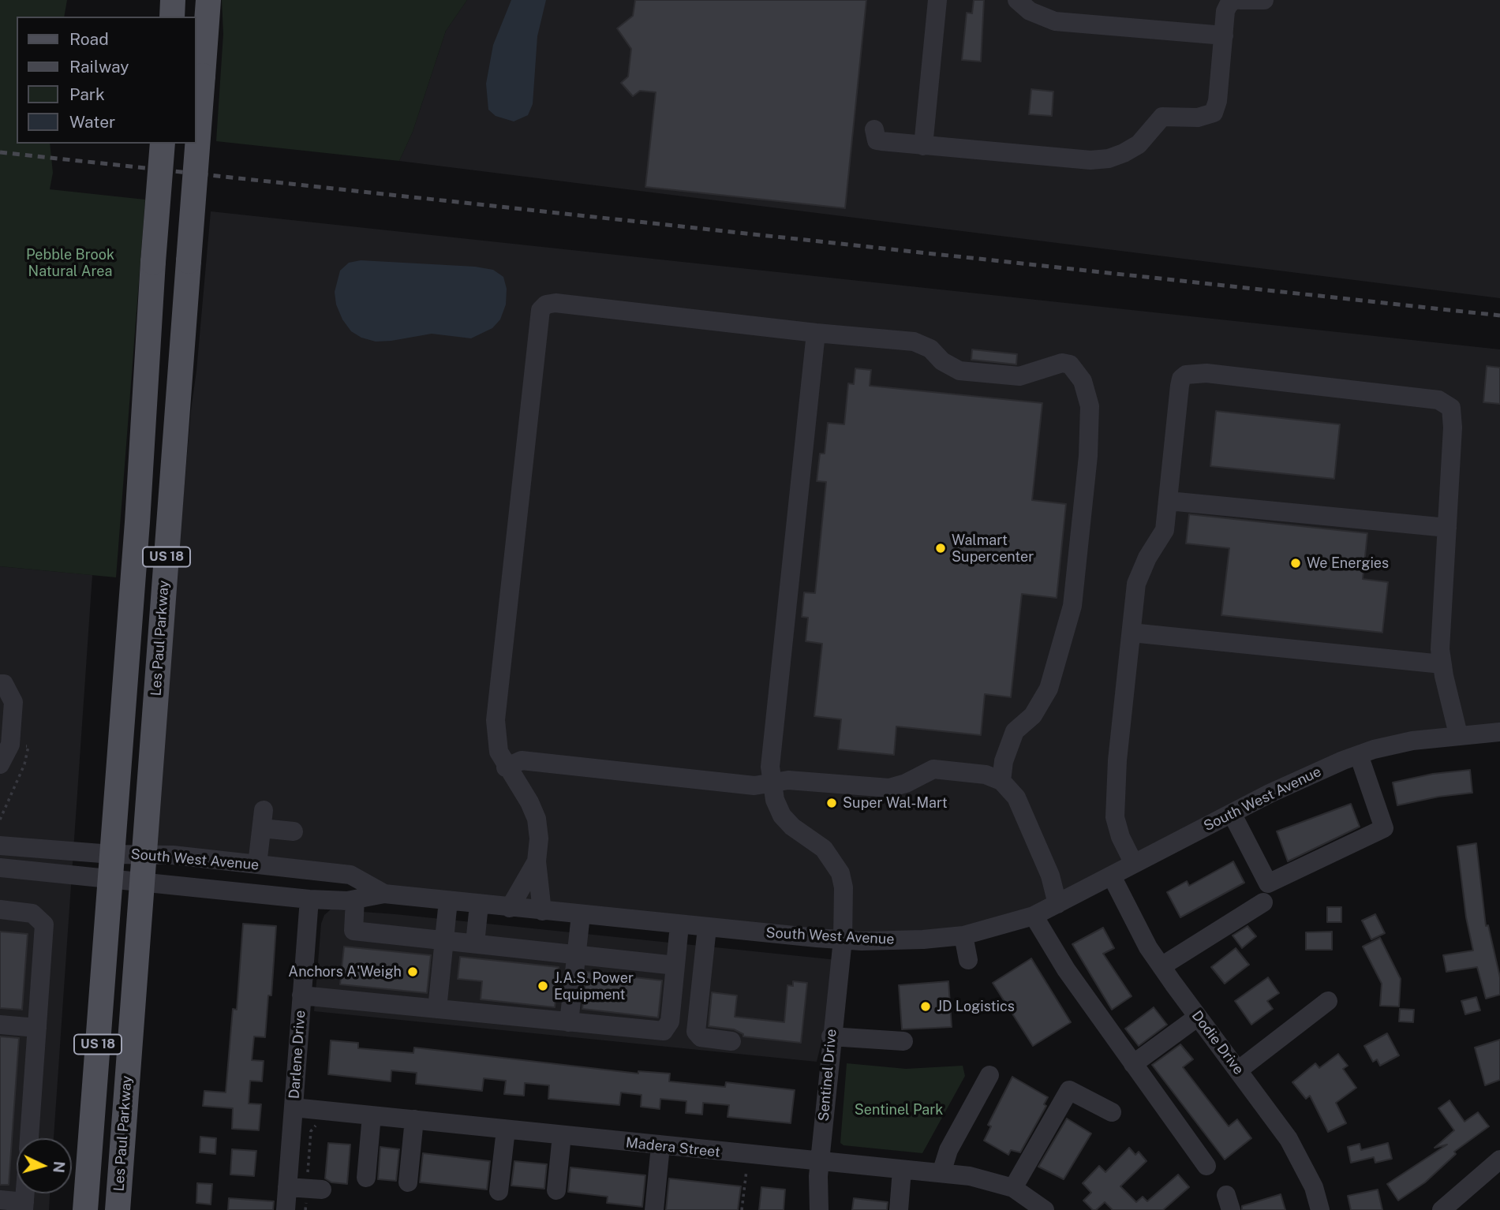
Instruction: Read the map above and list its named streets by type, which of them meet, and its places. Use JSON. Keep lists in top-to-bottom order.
{
  "streets": {
    "main road": ["US 18", "Les Paul Parkway"],
    "street": [
      "South West Avenue",
      "Dodie Drive",
      "Darlene Drive",
      "Sentinel Drive",
      "Madera Street"
    ]
  },
  "crossings": [
    ["Les Paul Parkway", "South West Avenue"],
    ["South West Avenue", "Dodie Drive"],
    ["South West Avenue", "Darlene Drive"],
    ["South West Avenue", "Sentinel Drive"],
    ["Darlene Drive", "Madera Street"],
    ["Sentinel Drive", "Madera Street"]
  ],
  "parks": ["Pebble Brook Natural Area", "Sentinel Park"],
  "places": [
    "Walmart Supercenter",
    "We Energies",
    "Super Wal-Mart",
    "Anchors A'Weigh",
    "J.A.S. Power Equipment",
    "JD Logistics"
  ],
  "legend": [
    "Road",
    "Railway",
    "Park",
    "Water"
  ],
  "north": "right"
}
